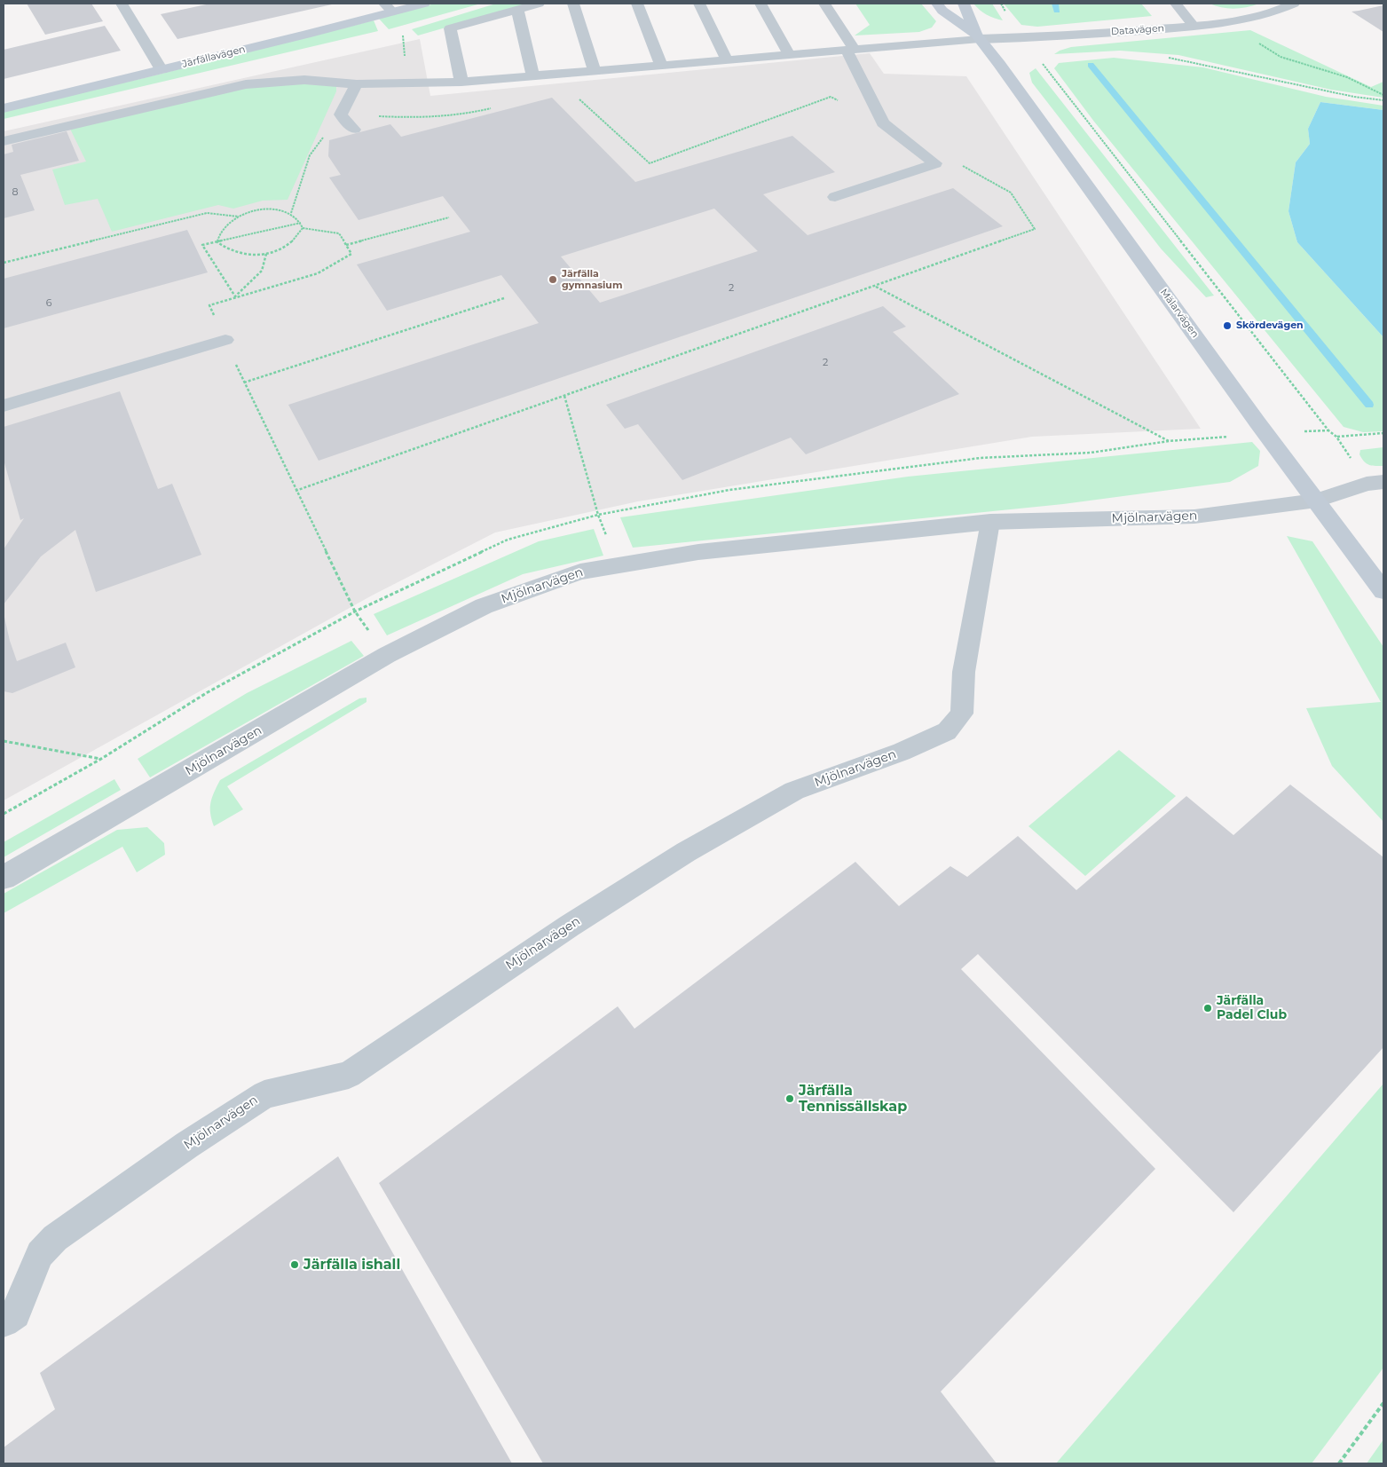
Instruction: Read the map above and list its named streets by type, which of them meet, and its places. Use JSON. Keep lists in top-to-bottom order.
{
  "streets": {
    "street": [
      "Datavägen",
      "Järfällavägen",
      "Mälarvägen",
      "Mjölnarvägen"
    ]
  },
  "crossings": [
    ["Datavägen", "Mälarvägen"],
    ["Mälarvägen", "Mjölnarvägen"]
  ],
  "places": [
    "Järfälla gymnasium",
    "Skördevägen",
    "Järfälla Padel Club",
    "Järfälla Tennissällskap",
    "Järfälla ishall"
  ],
  "house_numbers": [
    "8",
    "2",
    "6",
    "2"
  ]
}
